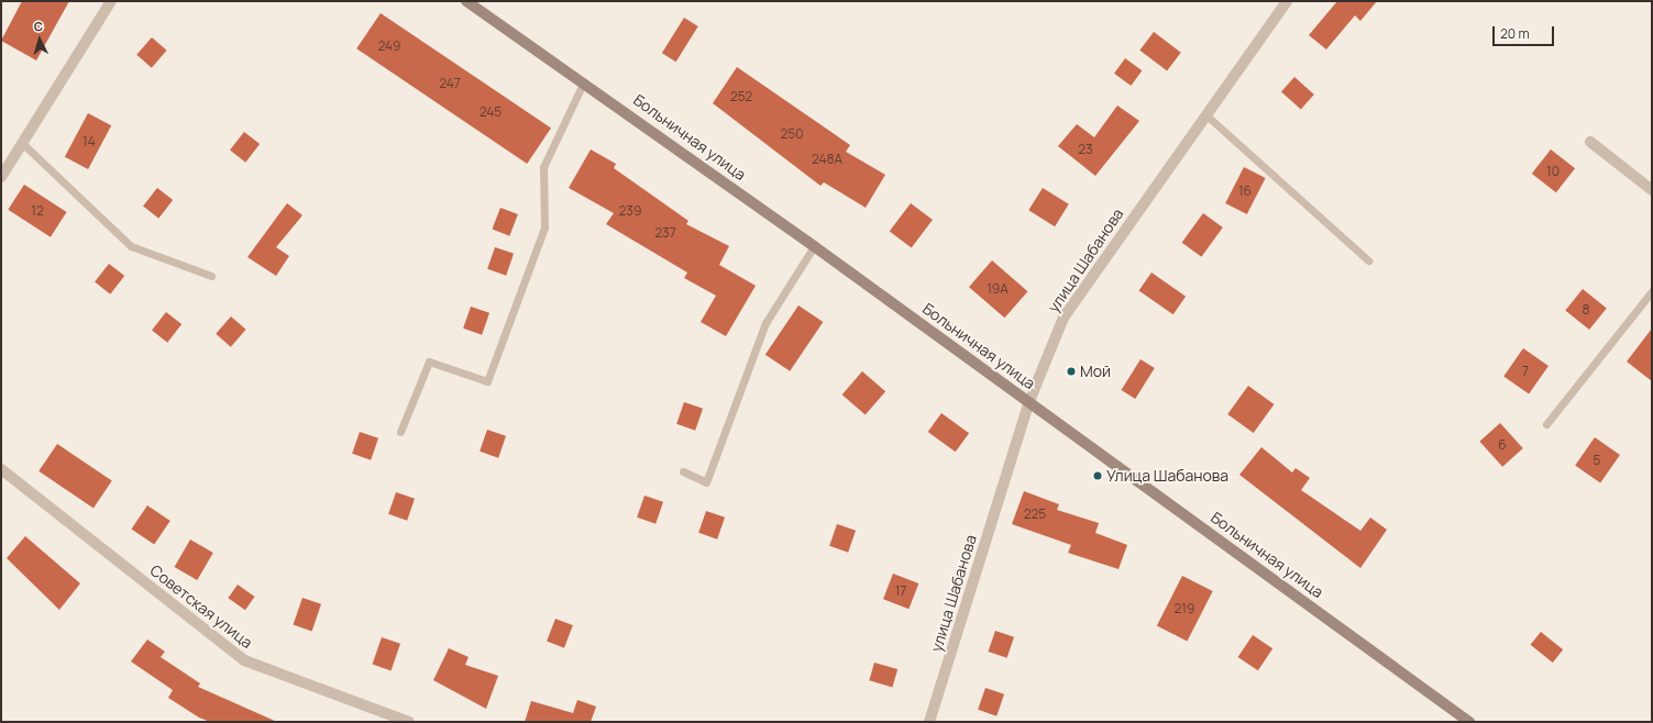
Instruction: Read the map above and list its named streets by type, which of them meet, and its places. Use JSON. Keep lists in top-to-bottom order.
{
  "streets": {
    "street": ["Больничная улица", "улица Шабанова", "Советская улица"]
  },
  "crossings": [
    ["Больничная улица", "улица Шабанова"]
  ],
  "places": ["Мой", "Улица Шабанова"],
  "house_numbers": [
    "249",
    "247",
    "252",
    "245",
    "250",
    "14",
    "23",
    "248А",
    "10",
    "16",
    "12",
    "239",
    "237",
    "19А",
    "8",
    "7",
    "6",
    "5",
    "225",
    "17",
    "219"
  ],
  "scale_bar": "20 m",
  "north": "top"
}
